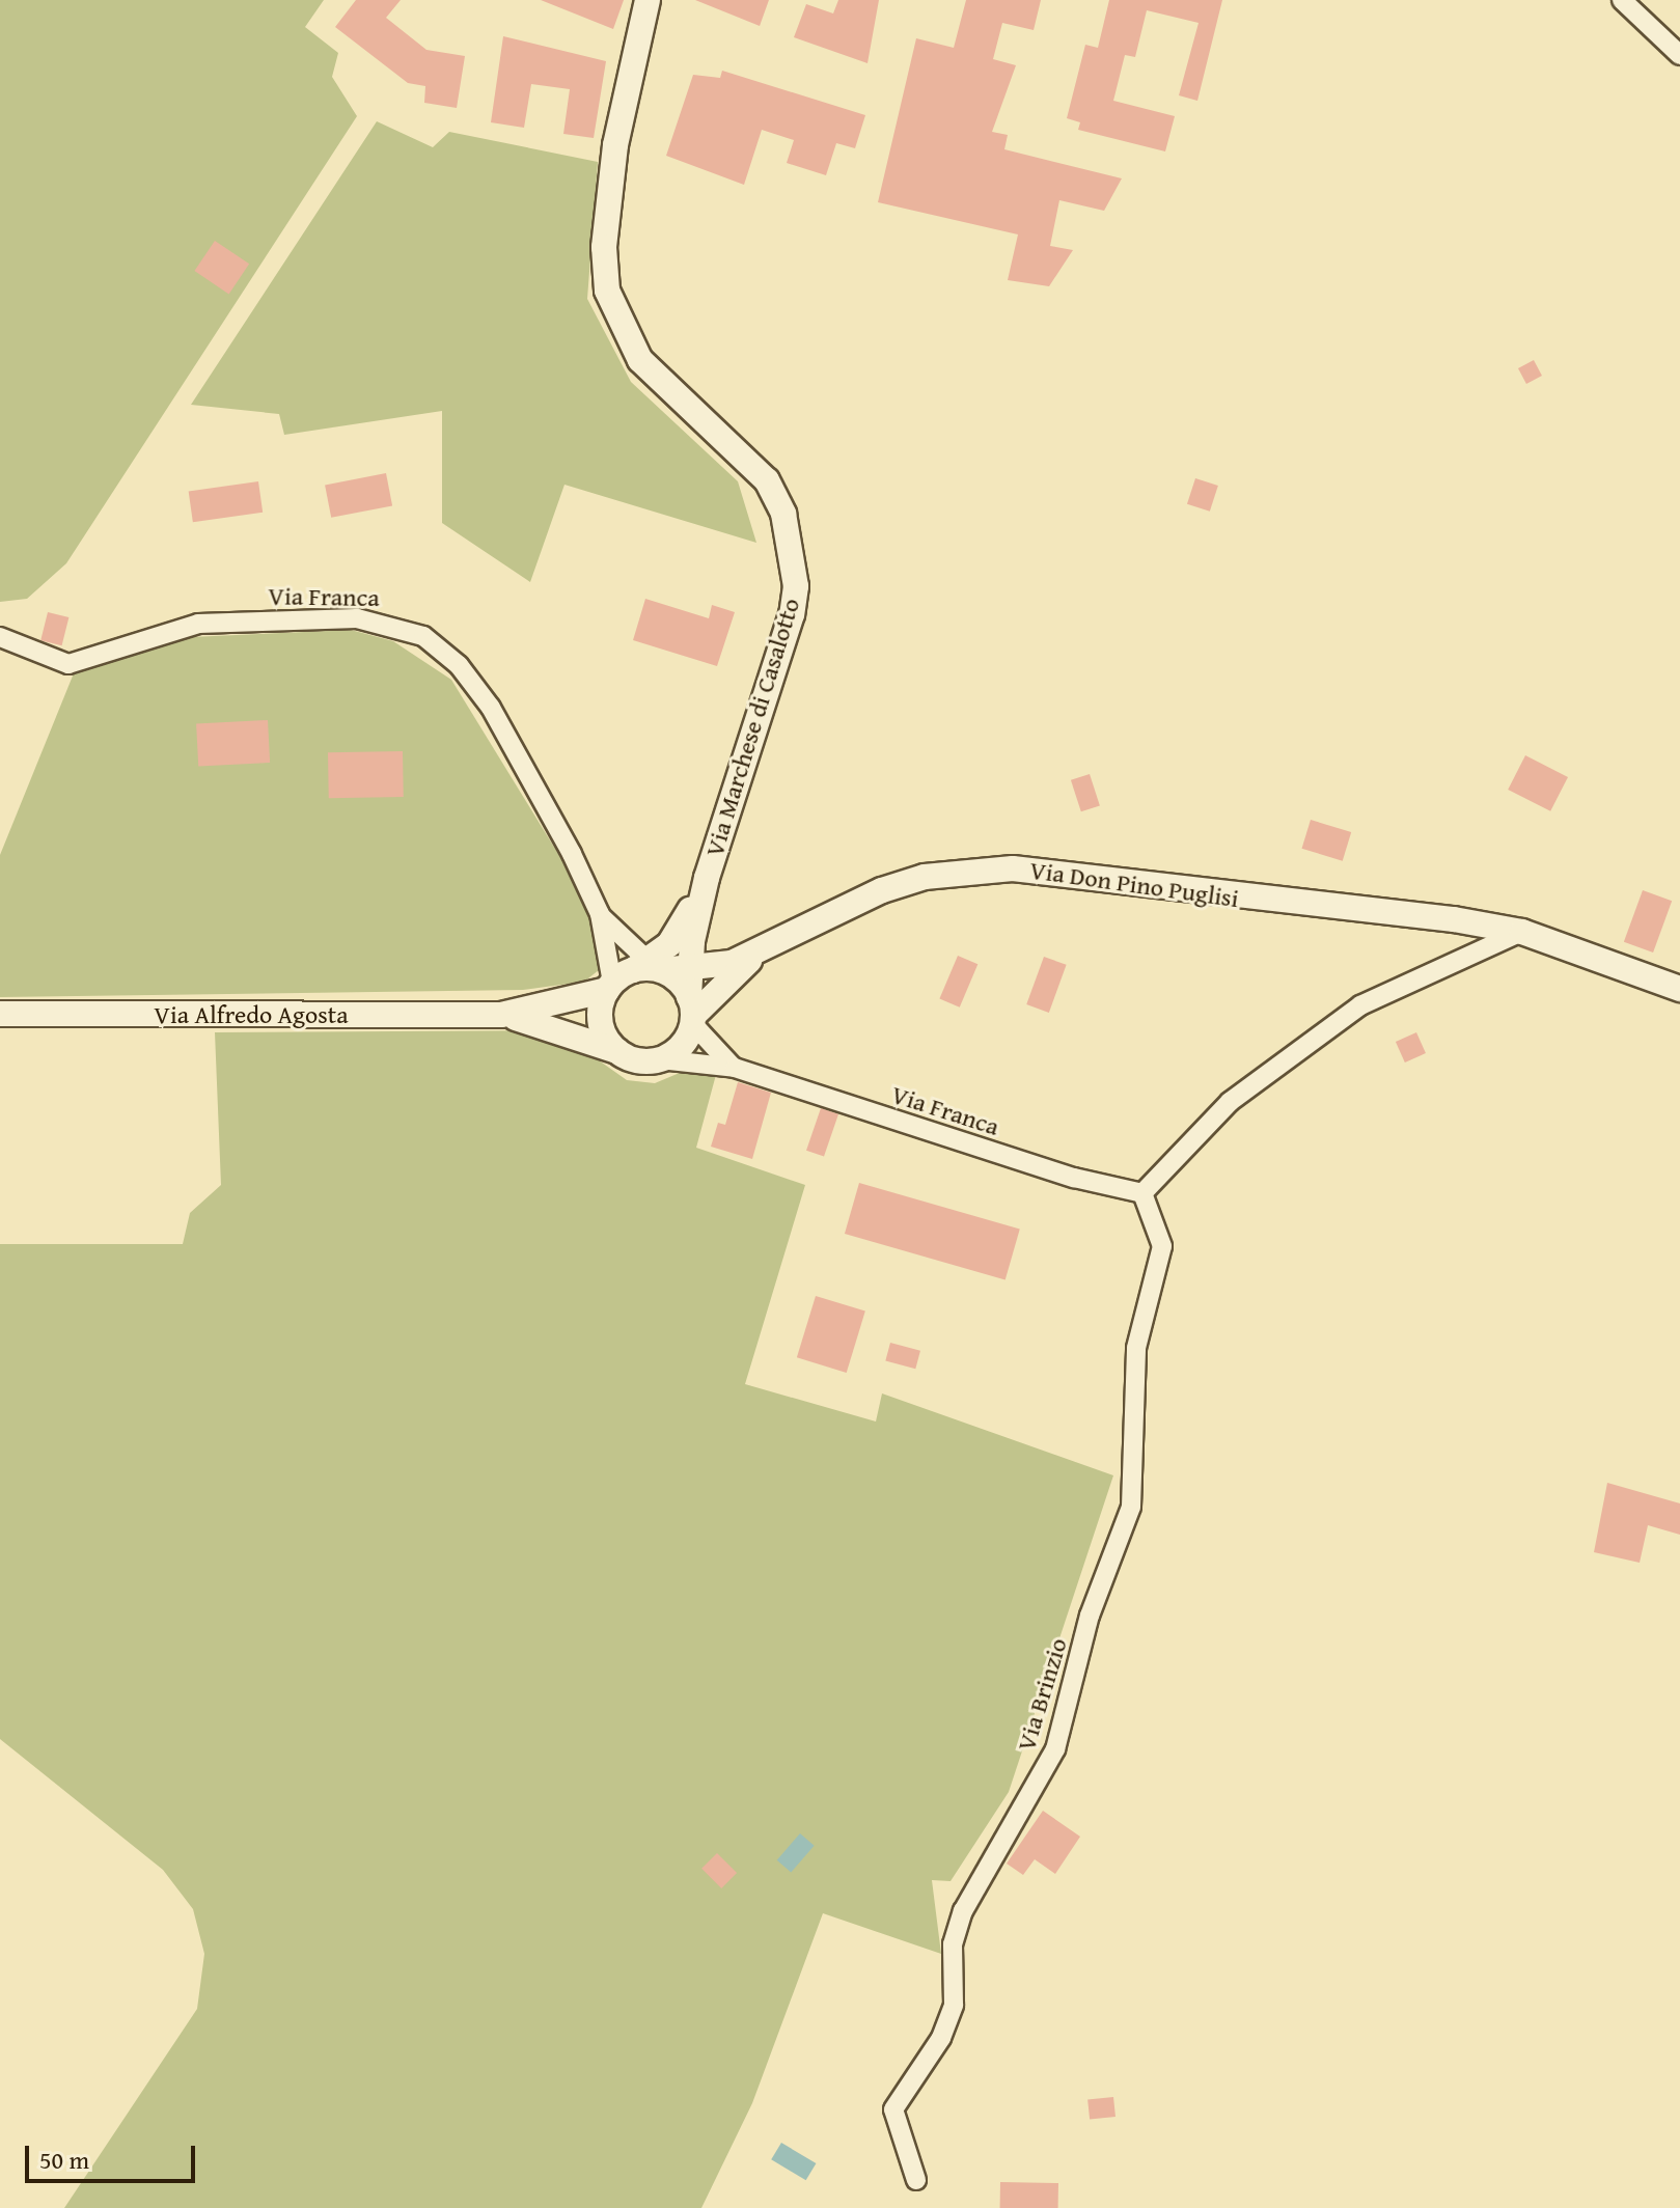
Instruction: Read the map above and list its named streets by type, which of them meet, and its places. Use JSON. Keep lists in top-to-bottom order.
{
  "streets": {
    "street": [
      "Via Franca",
      "Via Marchese di Casalotto",
      "Via Don Pino Puglisi",
      "Via Alfredo Agosta",
      "Via Brinzio"
    ]
  },
  "crossings": [
    ["Via Franca", "Via Alfredo Agosta"],
    ["Via Franca", "Via Brinzio"]
  ],
  "scale_bar": "50 m"
}
